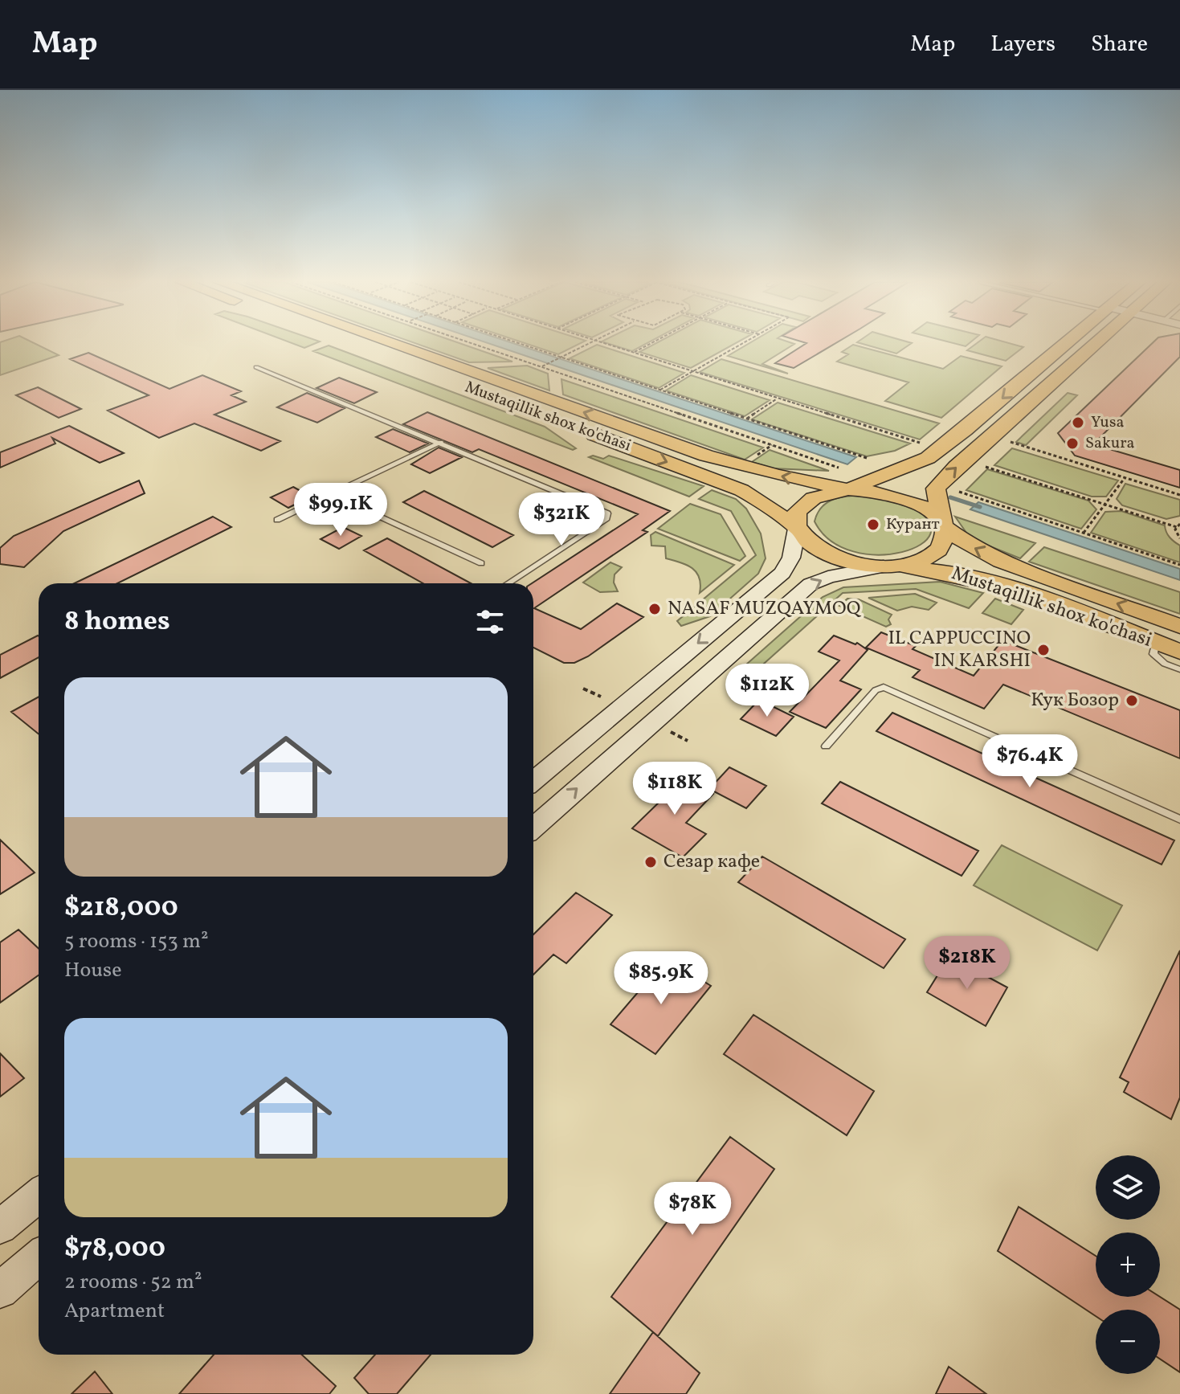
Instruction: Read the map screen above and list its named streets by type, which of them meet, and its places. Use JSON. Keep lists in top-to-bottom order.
{
  "streets": {
    "main road": ["Mustaqillik shox ko'chasi"]
  },
  "places": [
    "Yusa",
    "Sakura",
    "Курант",
    "NASAF MUZQAYMOQ",
    "IL CAPPUCCINO IN KARSHI",
    "Кук Бозор",
    "Сезар кафе"
  ],
  "page": {
    "header": "Map",
    "nav": ["Map", "Layers", "Share"],
    "price": [
      "$99.1K",
      "$321K",
      "$112K",
      "$76.4K",
      "$118K",
      "$218K",
      "$85.9K",
      "$78K"
    ],
    "heading": "8 homes",
    "list": [
      {
        "name": "$218,000",
        "note": "5 rooms · 153 m² · House"
      },
      {
        "name": "$78,000",
        "note": "2 rooms · 52 m² · Apartment"
      }
    ],
    "map_buttons": ["+", "−"]
  }
}
